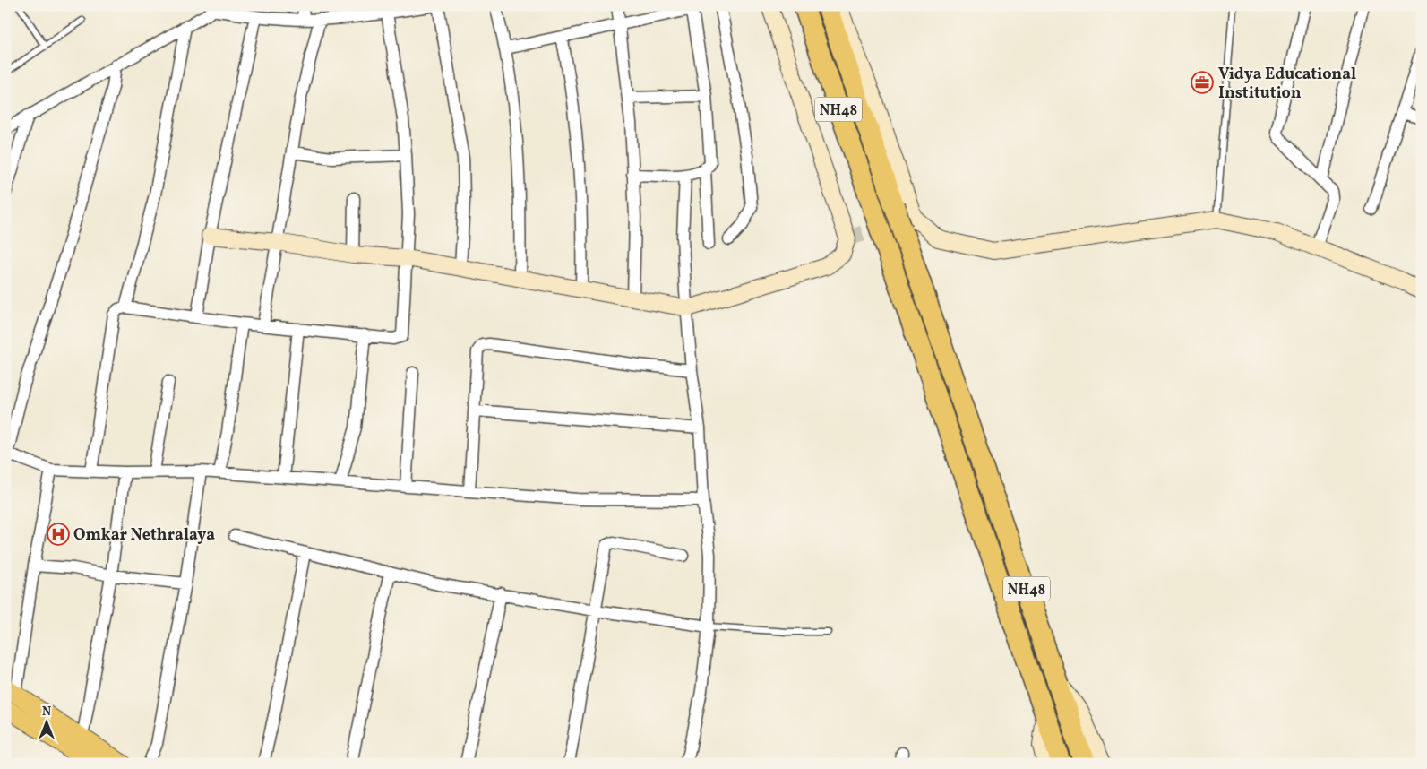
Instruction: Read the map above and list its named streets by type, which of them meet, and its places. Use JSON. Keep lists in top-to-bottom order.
{
  "streets": {
    "highway": ["NH48"]
  },
  "places": {
    "office": ["Vidya Educational Institution"],
    "hospital": ["Omkar Nethralaya"]
  },
  "north": "top"
}
